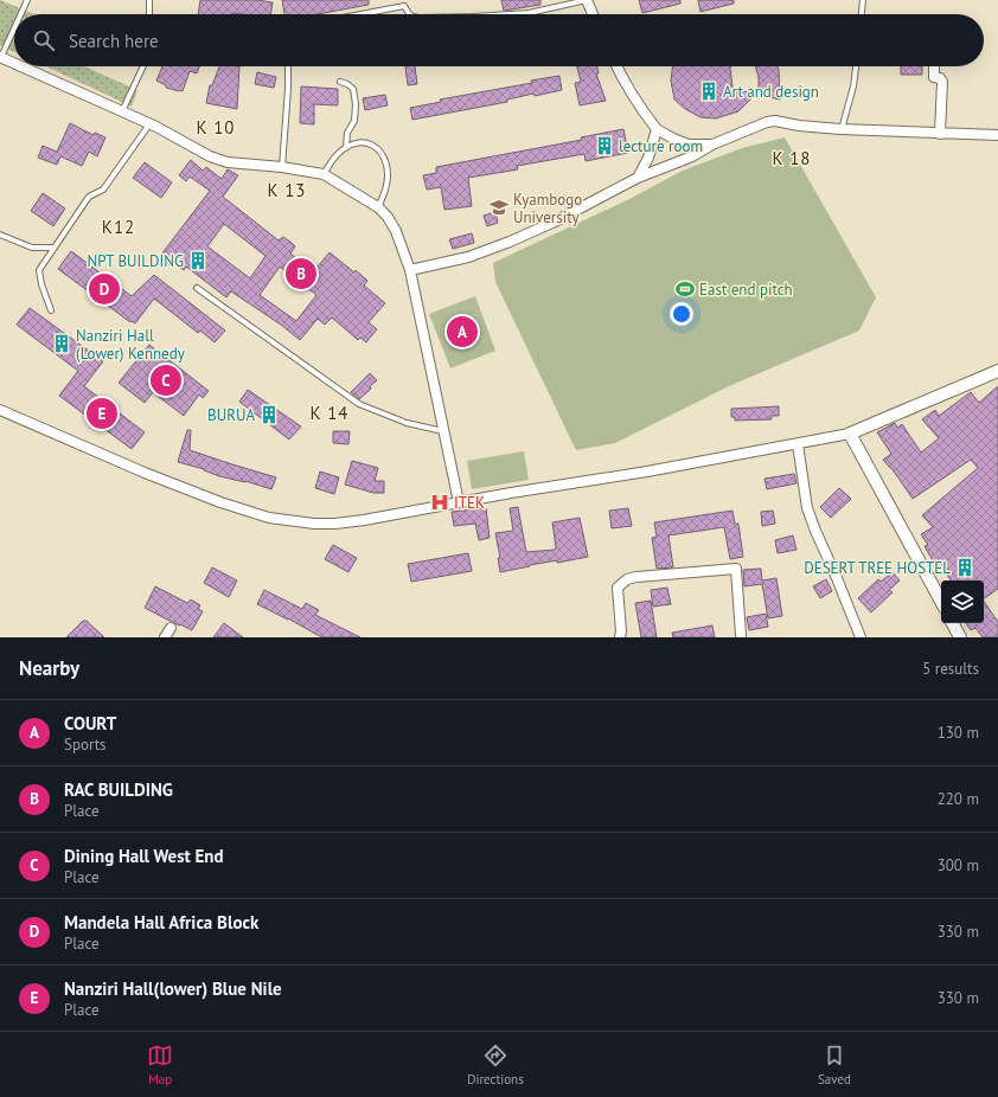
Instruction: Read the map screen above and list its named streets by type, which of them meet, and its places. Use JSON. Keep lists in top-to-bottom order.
{
  "districts": [
    "K 10",
    "K 18",
    "K 13",
    "K12",
    "K 14"
  ],
  "places": {
    "building": [
      "Art and design",
      "lecture room",
      "NPT BUILDING",
      "Nanziri Hall (Lower) Kennedy",
      "BURUA",
      "DESERT TREE HOSTEL"
    ],
    "school or university": ["Kyambogo University"],
    "sports": ["East end pitch"],
    "hospital": ["ITEK"]
  },
  "page": {
    "search": "Search here",
    "pins": [
      "B",
      "D",
      "A",
      "C",
      "E"
    ],
    "heading": ["Nearby", "5 results"],
    "list": [
      {
        "mark": "A",
        "name": "COURT",
        "note": "Sports",
        "value": "130 m"
      },
      {
        "mark": "B",
        "name": "RAC BUILDING",
        "note": "Place",
        "value": "220 m"
      },
      {
        "mark": "C",
        "name": "Dining Hall West End",
        "note": "Place",
        "value": "300 m"
      },
      {
        "mark": "D",
        "name": "Mandela Hall Africa Block",
        "note": "Place",
        "value": "330 m"
      },
      {
        "mark": "E",
        "name": "Nanziri Hall(lower) Blue Nile",
        "note": "Place",
        "value": "330 m"
      }
    ],
    "nav": ["Map", "Directions", "Saved"]
  }
}
